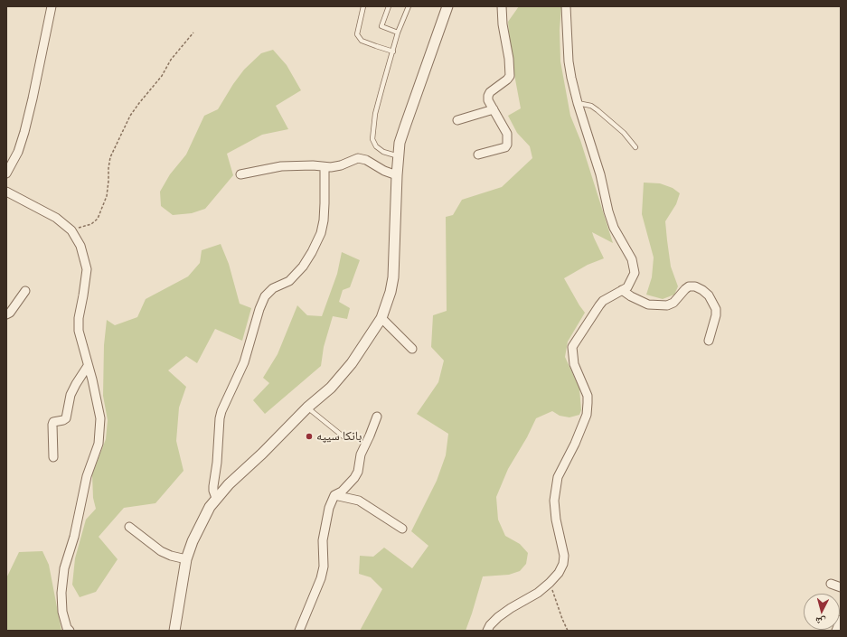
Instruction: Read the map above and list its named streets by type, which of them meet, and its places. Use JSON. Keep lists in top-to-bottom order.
{
  "places": ["بانکا سیپە"],
  "north": "bottom"
}
